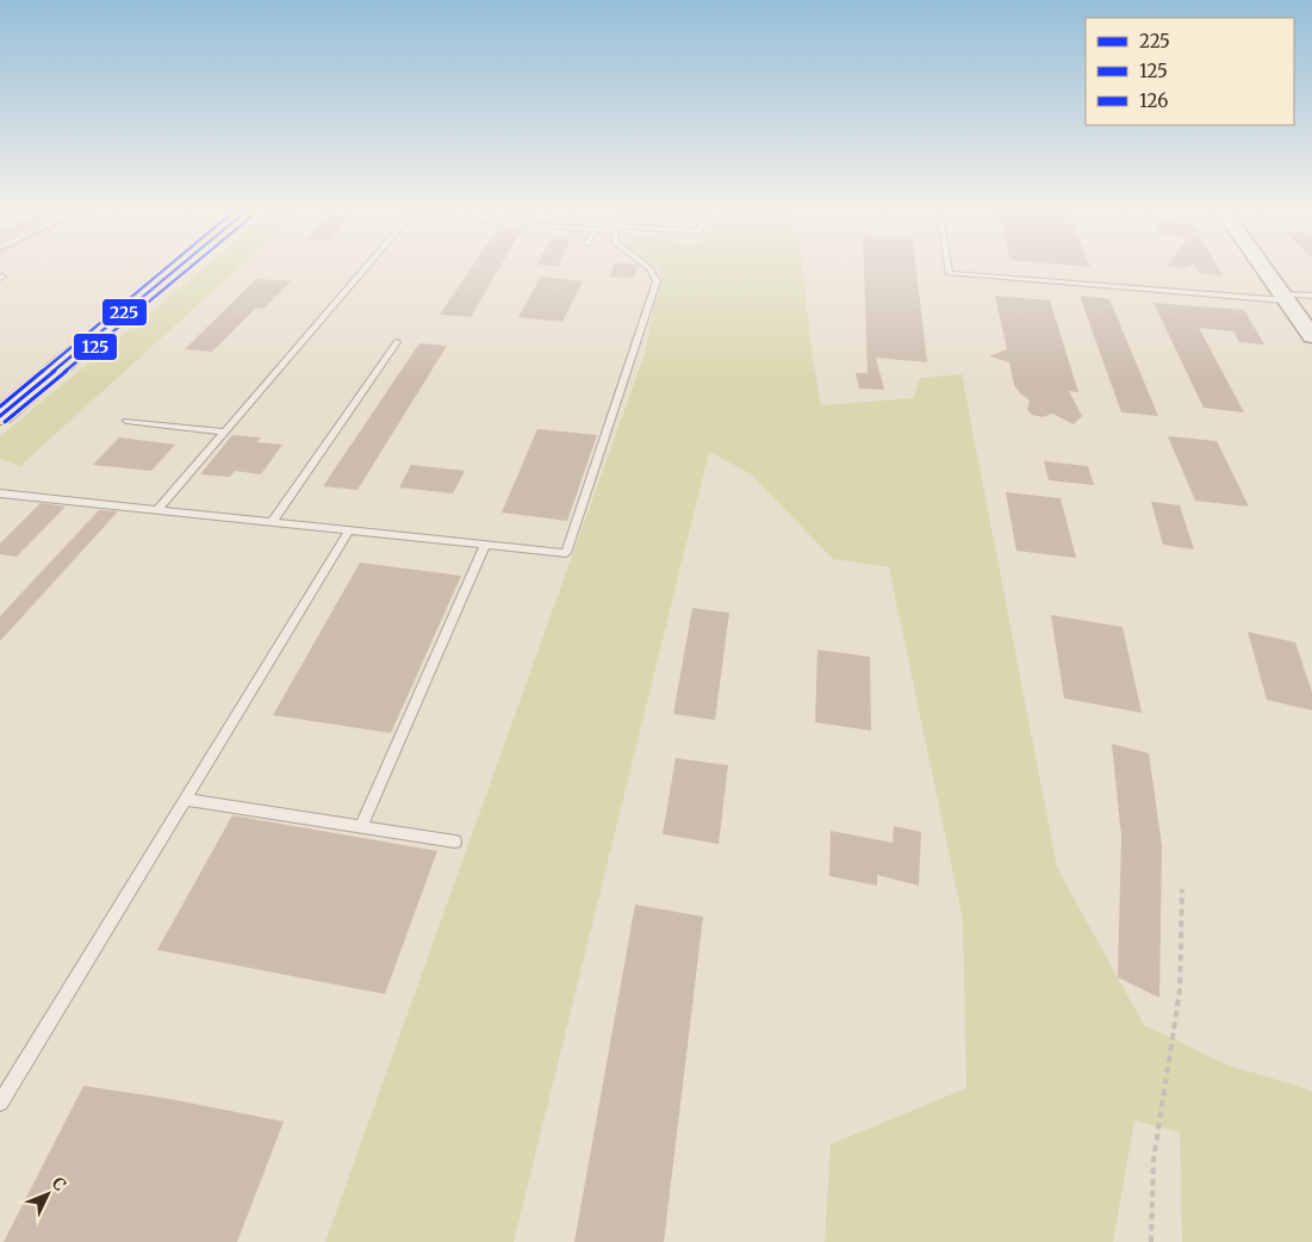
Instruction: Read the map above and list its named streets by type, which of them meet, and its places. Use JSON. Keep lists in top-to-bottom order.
{
  "lines": ["transit line 225", "transit line 125", "transit line 126"],
  "legend": ["225", "125", "126"],
  "north": "top right"
}
